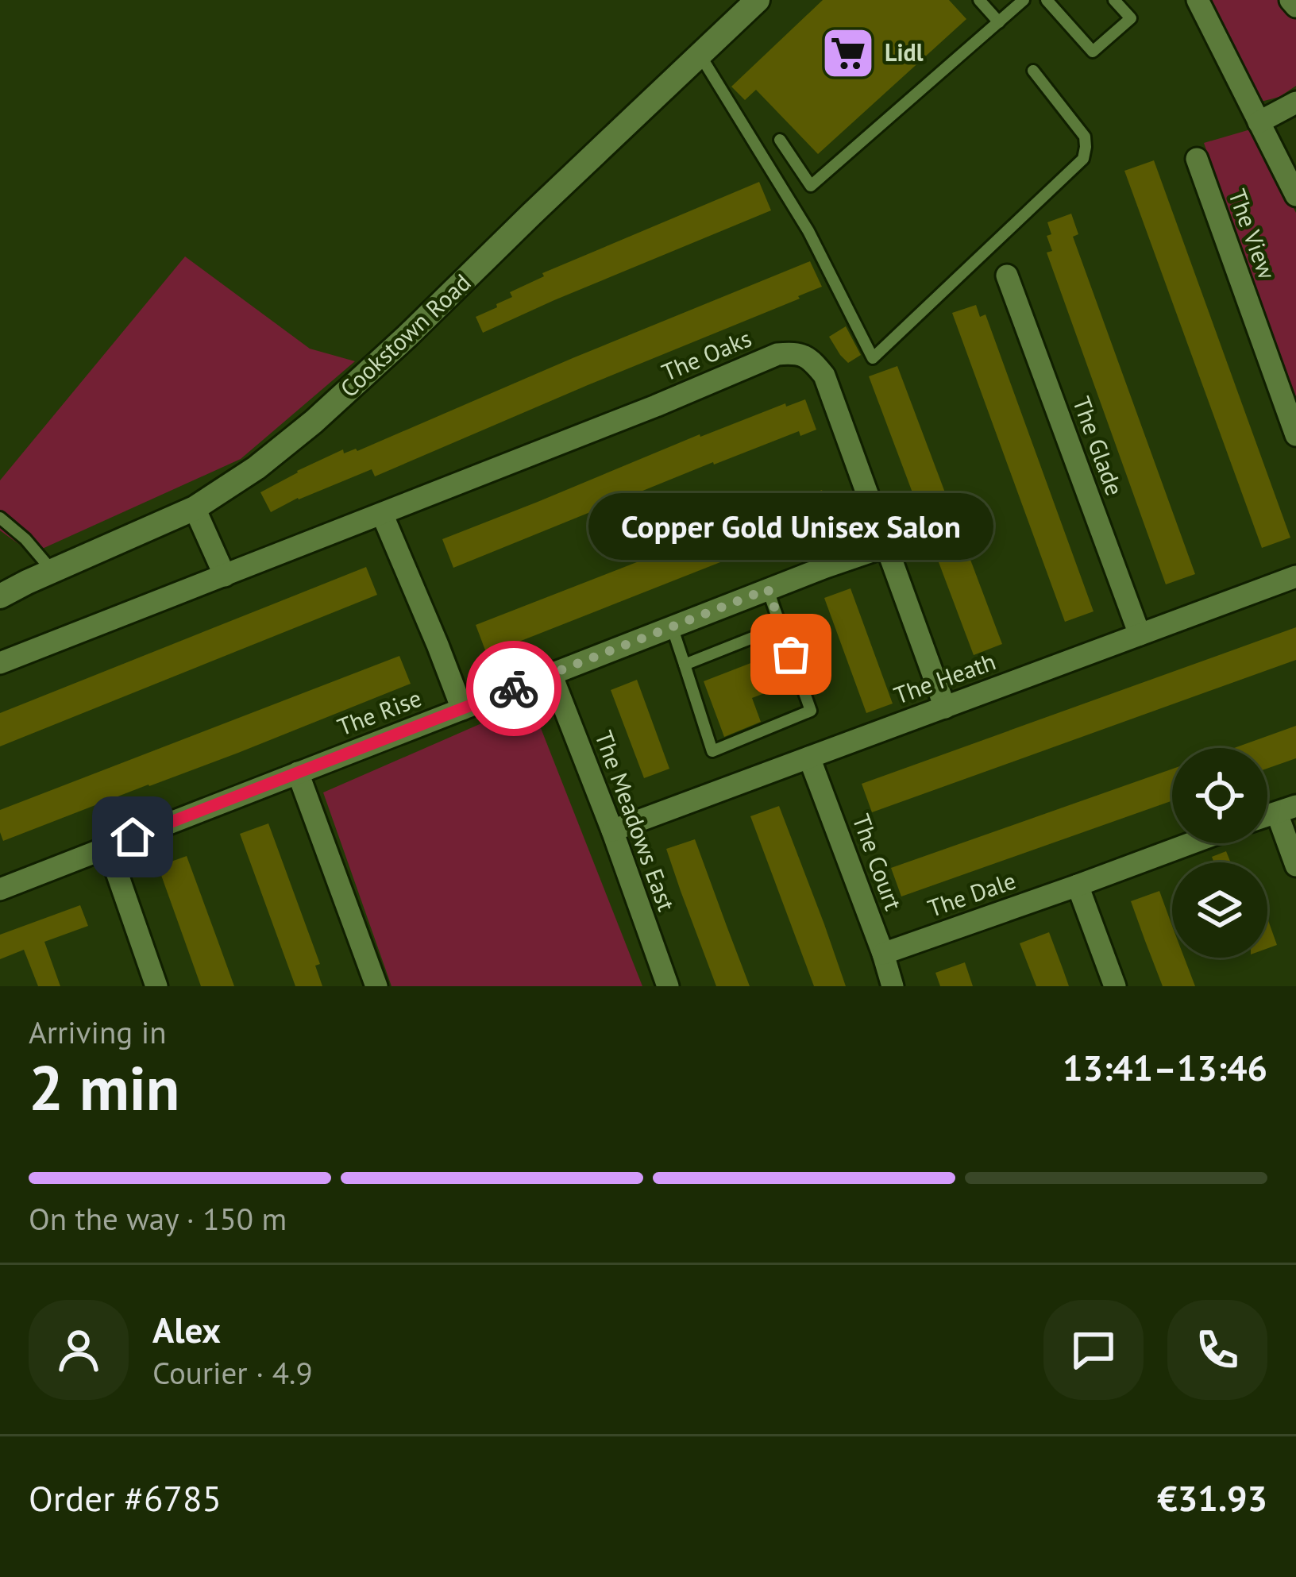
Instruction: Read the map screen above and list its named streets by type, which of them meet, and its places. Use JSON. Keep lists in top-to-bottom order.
{
  "streets": {
    "street": [
      "The View",
      "Cookstown Road",
      "The Oaks",
      "The Glade",
      "The Heath",
      "The Rise",
      "The Meadows East",
      "The Court",
      "The Dale"
    ]
  },
  "crossings": [
    ["The Oaks", "The Heath"],
    ["The Oaks", "The Rise"],
    ["The Glade", "The Heath"],
    ["The Heath", "The Meadows East"],
    ["The Heath", "The Court"],
    ["The Rise", "The Meadows East"],
    ["The Court", "The Dale"]
  ],
  "places": {
    "supermarket": ["Lidl"],
    "other": ["Copper Gold Unisex Salon"]
  },
  "page": {
    "bubble": "Copper Gold Unisex Salon",
    "heading": ["2 min", "Arriving in", "13:41–13:46"],
    "panel": [
      "Alex",
      "Courier · 4.9",
      "Order #6785",
      "€31.93"
    ],
    "bar": "On the way · 150 m"
  }
}
